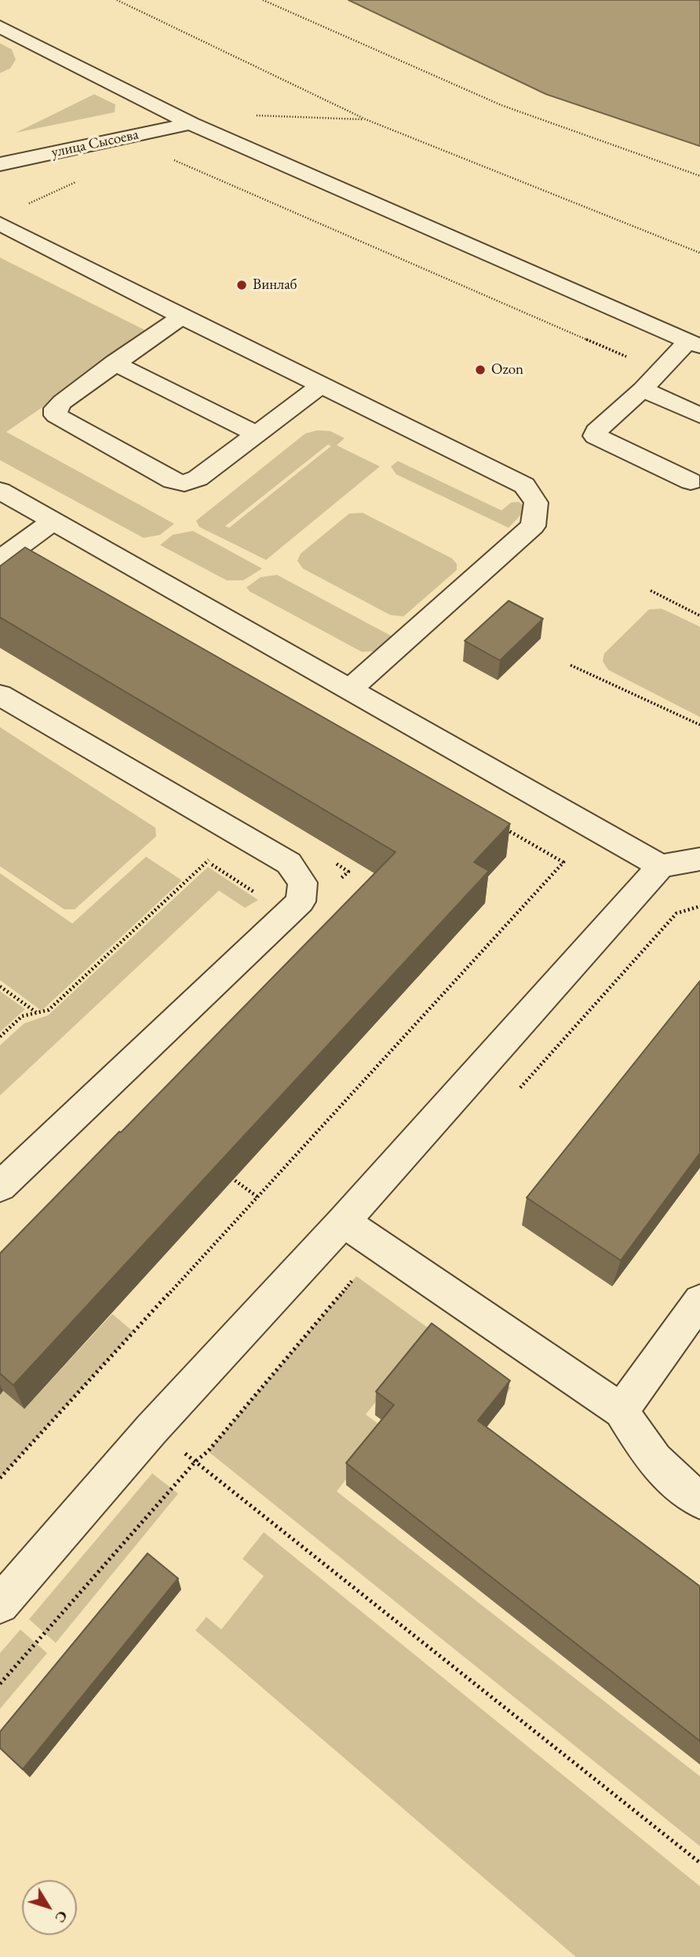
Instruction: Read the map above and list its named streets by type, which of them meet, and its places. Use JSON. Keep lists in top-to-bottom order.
{
  "streets": {
    "street": ["улица Сысоева"]
  },
  "places": ["Винлаб", "Ozon"],
  "north": "bottom right"
}
